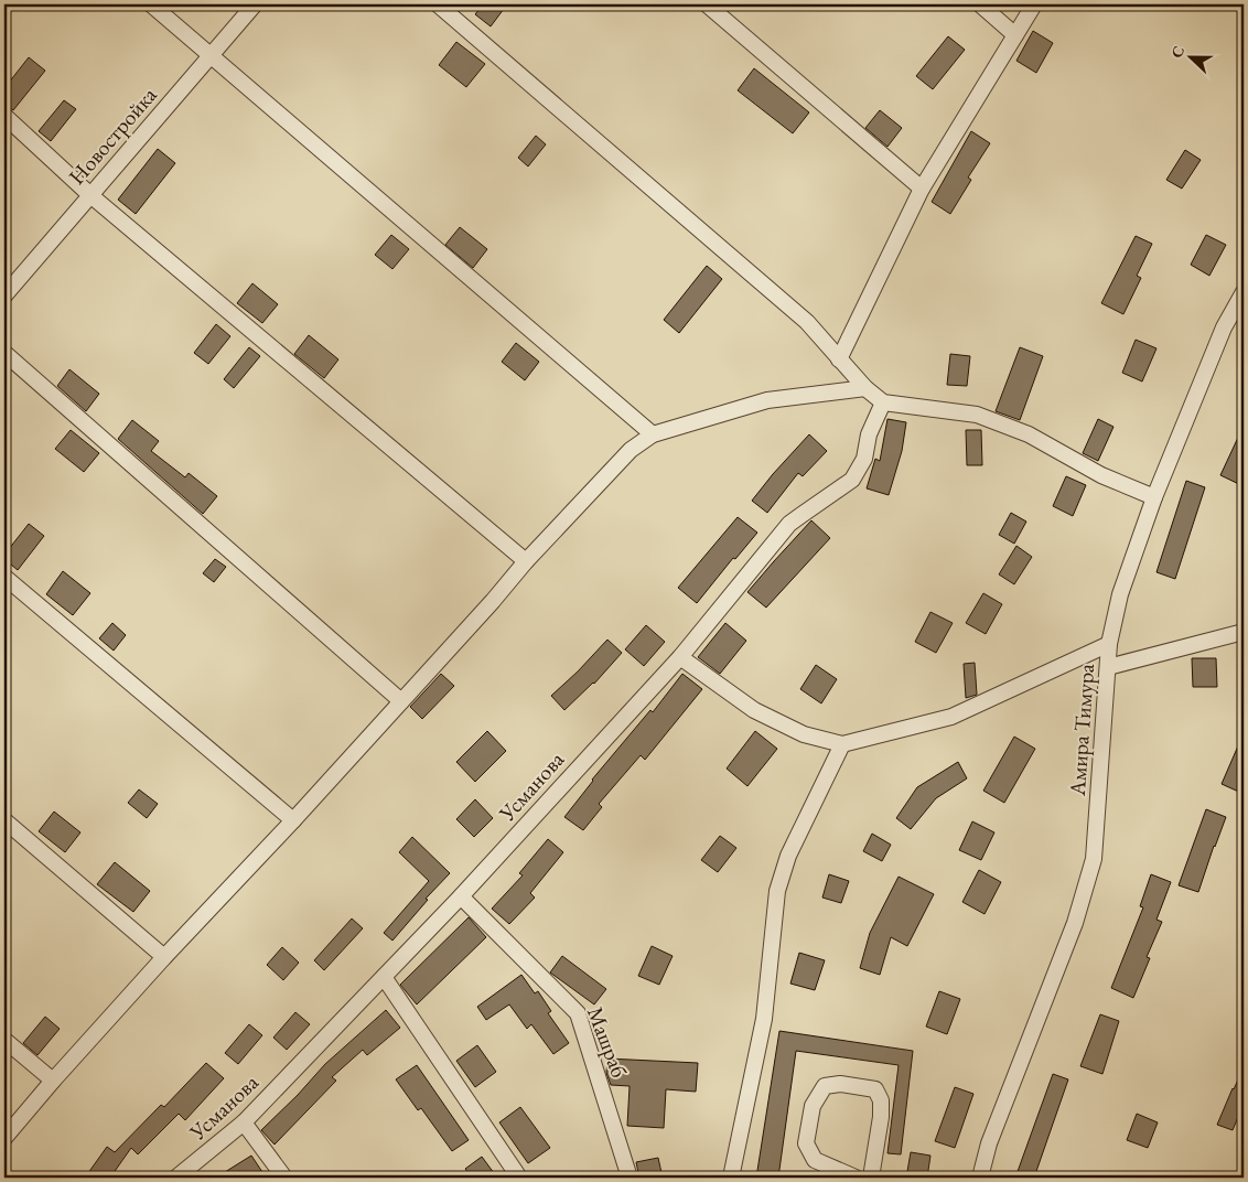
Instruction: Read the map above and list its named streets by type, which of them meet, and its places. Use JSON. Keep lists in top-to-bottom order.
{
  "streets": {
    "street": [
      "Новостройка",
      "Амира Тимура",
      "Усманова",
      "Машраб"
    ]
  },
  "crossings": [
    ["Усманова", "Машраб"]
  ],
  "north": "left"
}
